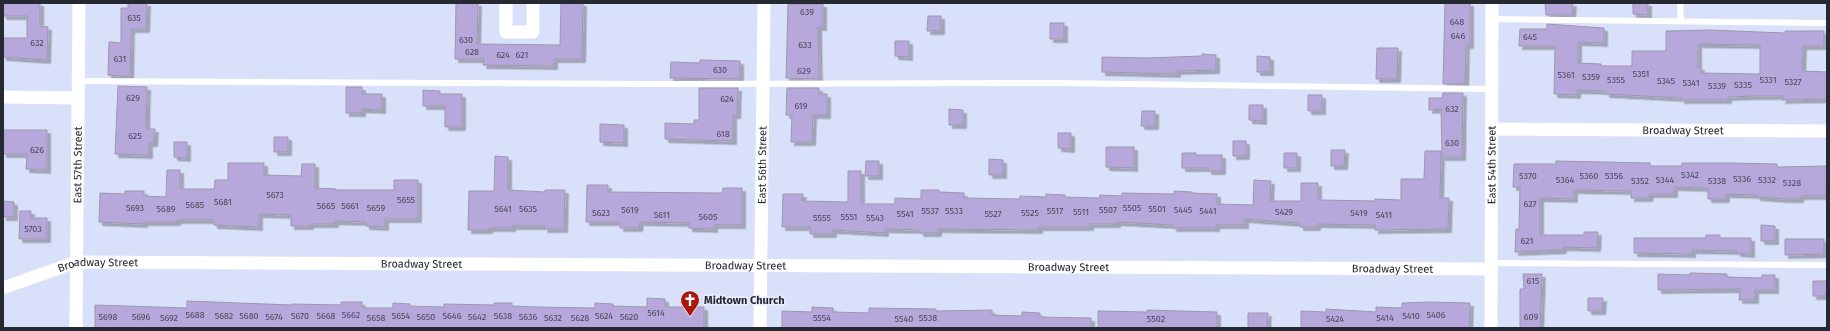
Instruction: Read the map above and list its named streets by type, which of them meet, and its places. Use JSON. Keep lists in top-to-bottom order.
{
  "streets": {
    "street": [
      "Broadway Street",
      "East 57th Street",
      "East 56th Street",
      "East 54th Street"
    ]
  },
  "crossings": [
    ["Broadway Street", "East 57th Street"],
    ["Broadway Street", "East 56th Street"],
    ["Broadway Street", "East 54th Street"]
  ],
  "places": {
    "church": ["Midtown Church"]
  },
  "house_numbers": [
    "639",
    "635",
    "648",
    "646",
    "645",
    "630",
    "632",
    "633",
    "628",
    "624",
    "621",
    "631",
    "630",
    "629",
    "5351",
    "5361",
    "5359",
    "5355",
    "5331",
    "5345",
    "5327",
    "5341",
    "5335",
    "5339",
    "629",
    "624",
    "619",
    "632",
    "618",
    "625",
    "630",
    "626",
    "5342",
    "5370",
    "5360",
    "5356",
    "5336",
    "5364",
    "5344",
    "5332",
    "5352",
    "5338",
    "5328",
    "5673",
    "5655",
    "5681",
    "627",
    "5685",
    "5665",
    "5661",
    "5693",
    "5659",
    "5505",
    "5689",
    "5641",
    "5635",
    "5501",
    "5619",
    "5507",
    "5445",
    "5537",
    "5533",
    "5517",
    "5441",
    "5511",
    "5429",
    "5623",
    "5525",
    "5419",
    "5541",
    "5527",
    "5611",
    "5411",
    "5605",
    "5551",
    "5555",
    "5543",
    "5703",
    "621",
    "615",
    "5614",
    "5688",
    "5662",
    "5406",
    "5682",
    "5680",
    "5670",
    "5668",
    "5654",
    "5646",
    "5638",
    "5624",
    "5410",
    "5698",
    "5696",
    "5674",
    "5650",
    "5642",
    "5636",
    "5620",
    "609",
    "5692",
    "5658",
    "5632",
    "5628",
    "5554",
    "5538",
    "5414",
    "5540",
    "5502",
    "5424"
  ]
}
